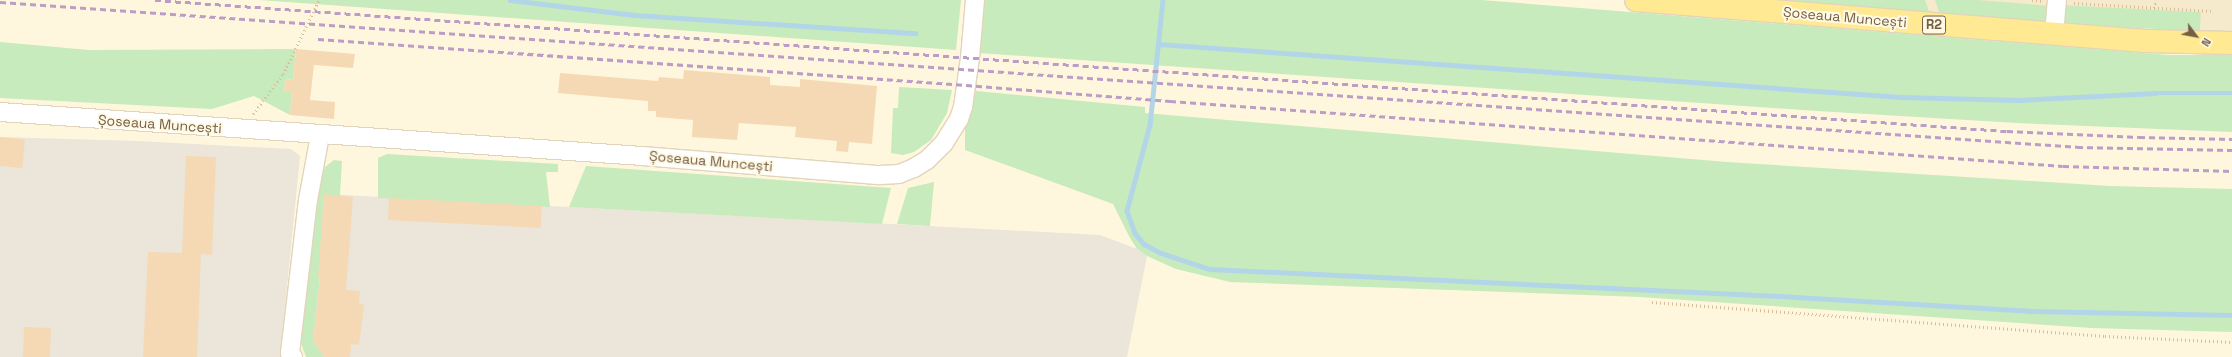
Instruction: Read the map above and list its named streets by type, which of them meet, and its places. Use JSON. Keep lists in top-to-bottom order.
{
  "streets": {
    "main road": ["Șoseaua Muncești", "R2"]
  },
  "north": "bottom right"
}
